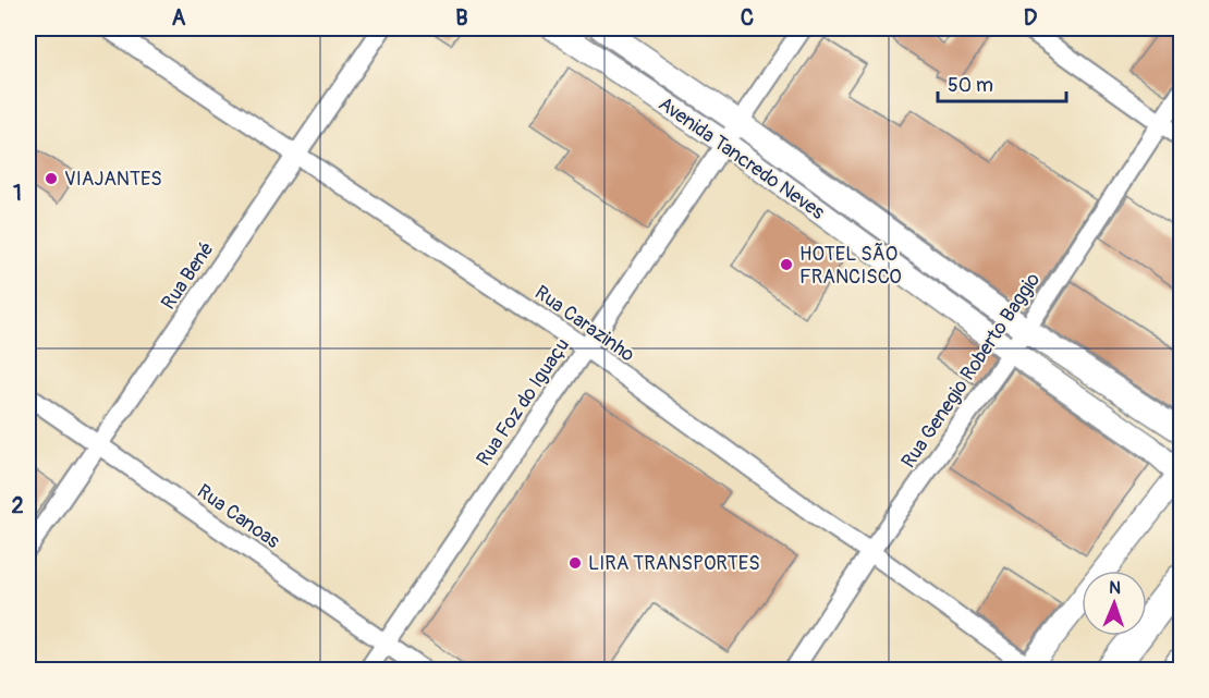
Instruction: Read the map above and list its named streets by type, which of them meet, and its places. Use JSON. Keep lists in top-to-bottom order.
{
  "streets": {
    "street": [
      "Avenida Tancredo Neves",
      "Rua Bené",
      "Rua Carazinho",
      "Rua Genegio Roberto Baggio",
      "Rua Foz do Iguaçu",
      "Rua Canoas"
    ]
  },
  "crossings": [
    ["Avenida Tancredo Neves", "Rua Genegio Roberto Baggio"],
    ["Avenida Tancredo Neves", "Rua Foz do Iguaçu"],
    ["Rua Bené", "Rua Carazinho"],
    ["Rua Bené", "Rua Canoas"],
    ["Rua Carazinho", "Rua Genegio Roberto Baggio"],
    ["Rua Carazinho", "Rua Foz do Iguaçu"],
    ["Rua Foz do Iguaçu", "Rua Canoas"]
  ],
  "places": ["VIAJANTES", "HOTEL SÃO FRANCISCO", "LIRA TRANSPORTES"],
  "scale_bar": "50 m",
  "north": "top",
  "grid": {
    "columns": [
      "A",
      "B",
      "C",
      "D"
    ],
    "rows": ["1", "2"]
  }
}
